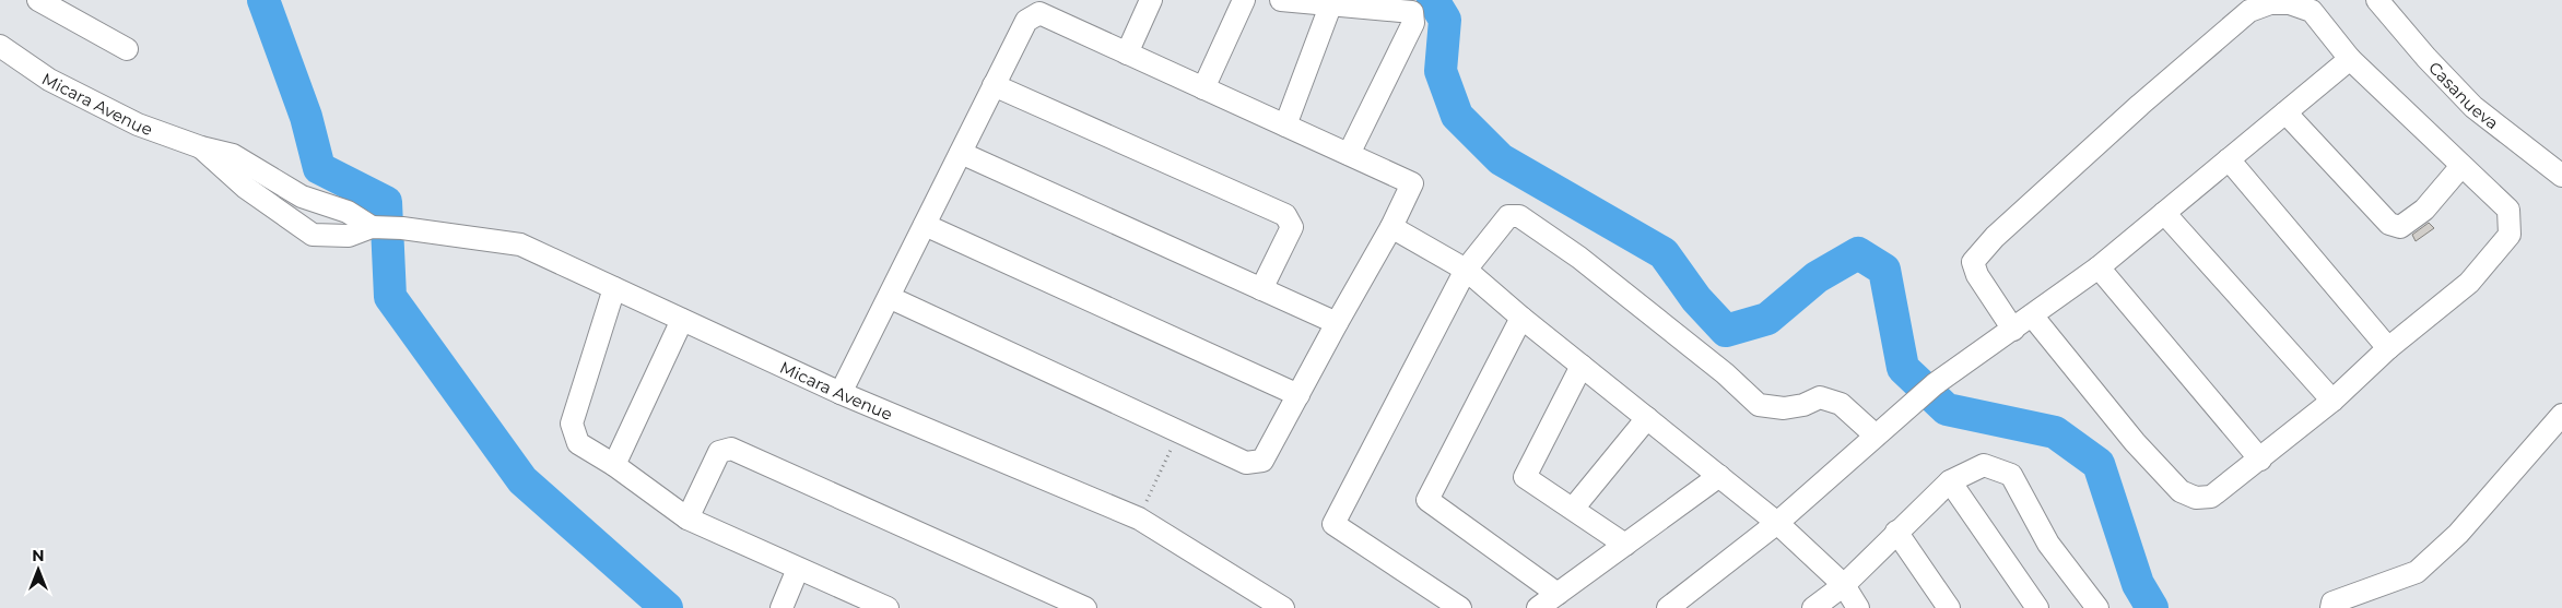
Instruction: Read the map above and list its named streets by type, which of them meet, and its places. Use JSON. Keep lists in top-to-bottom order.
{
  "streets": {
    "street": ["Casanueva", "Micara Avenue"]
  },
  "north": "top"
}
